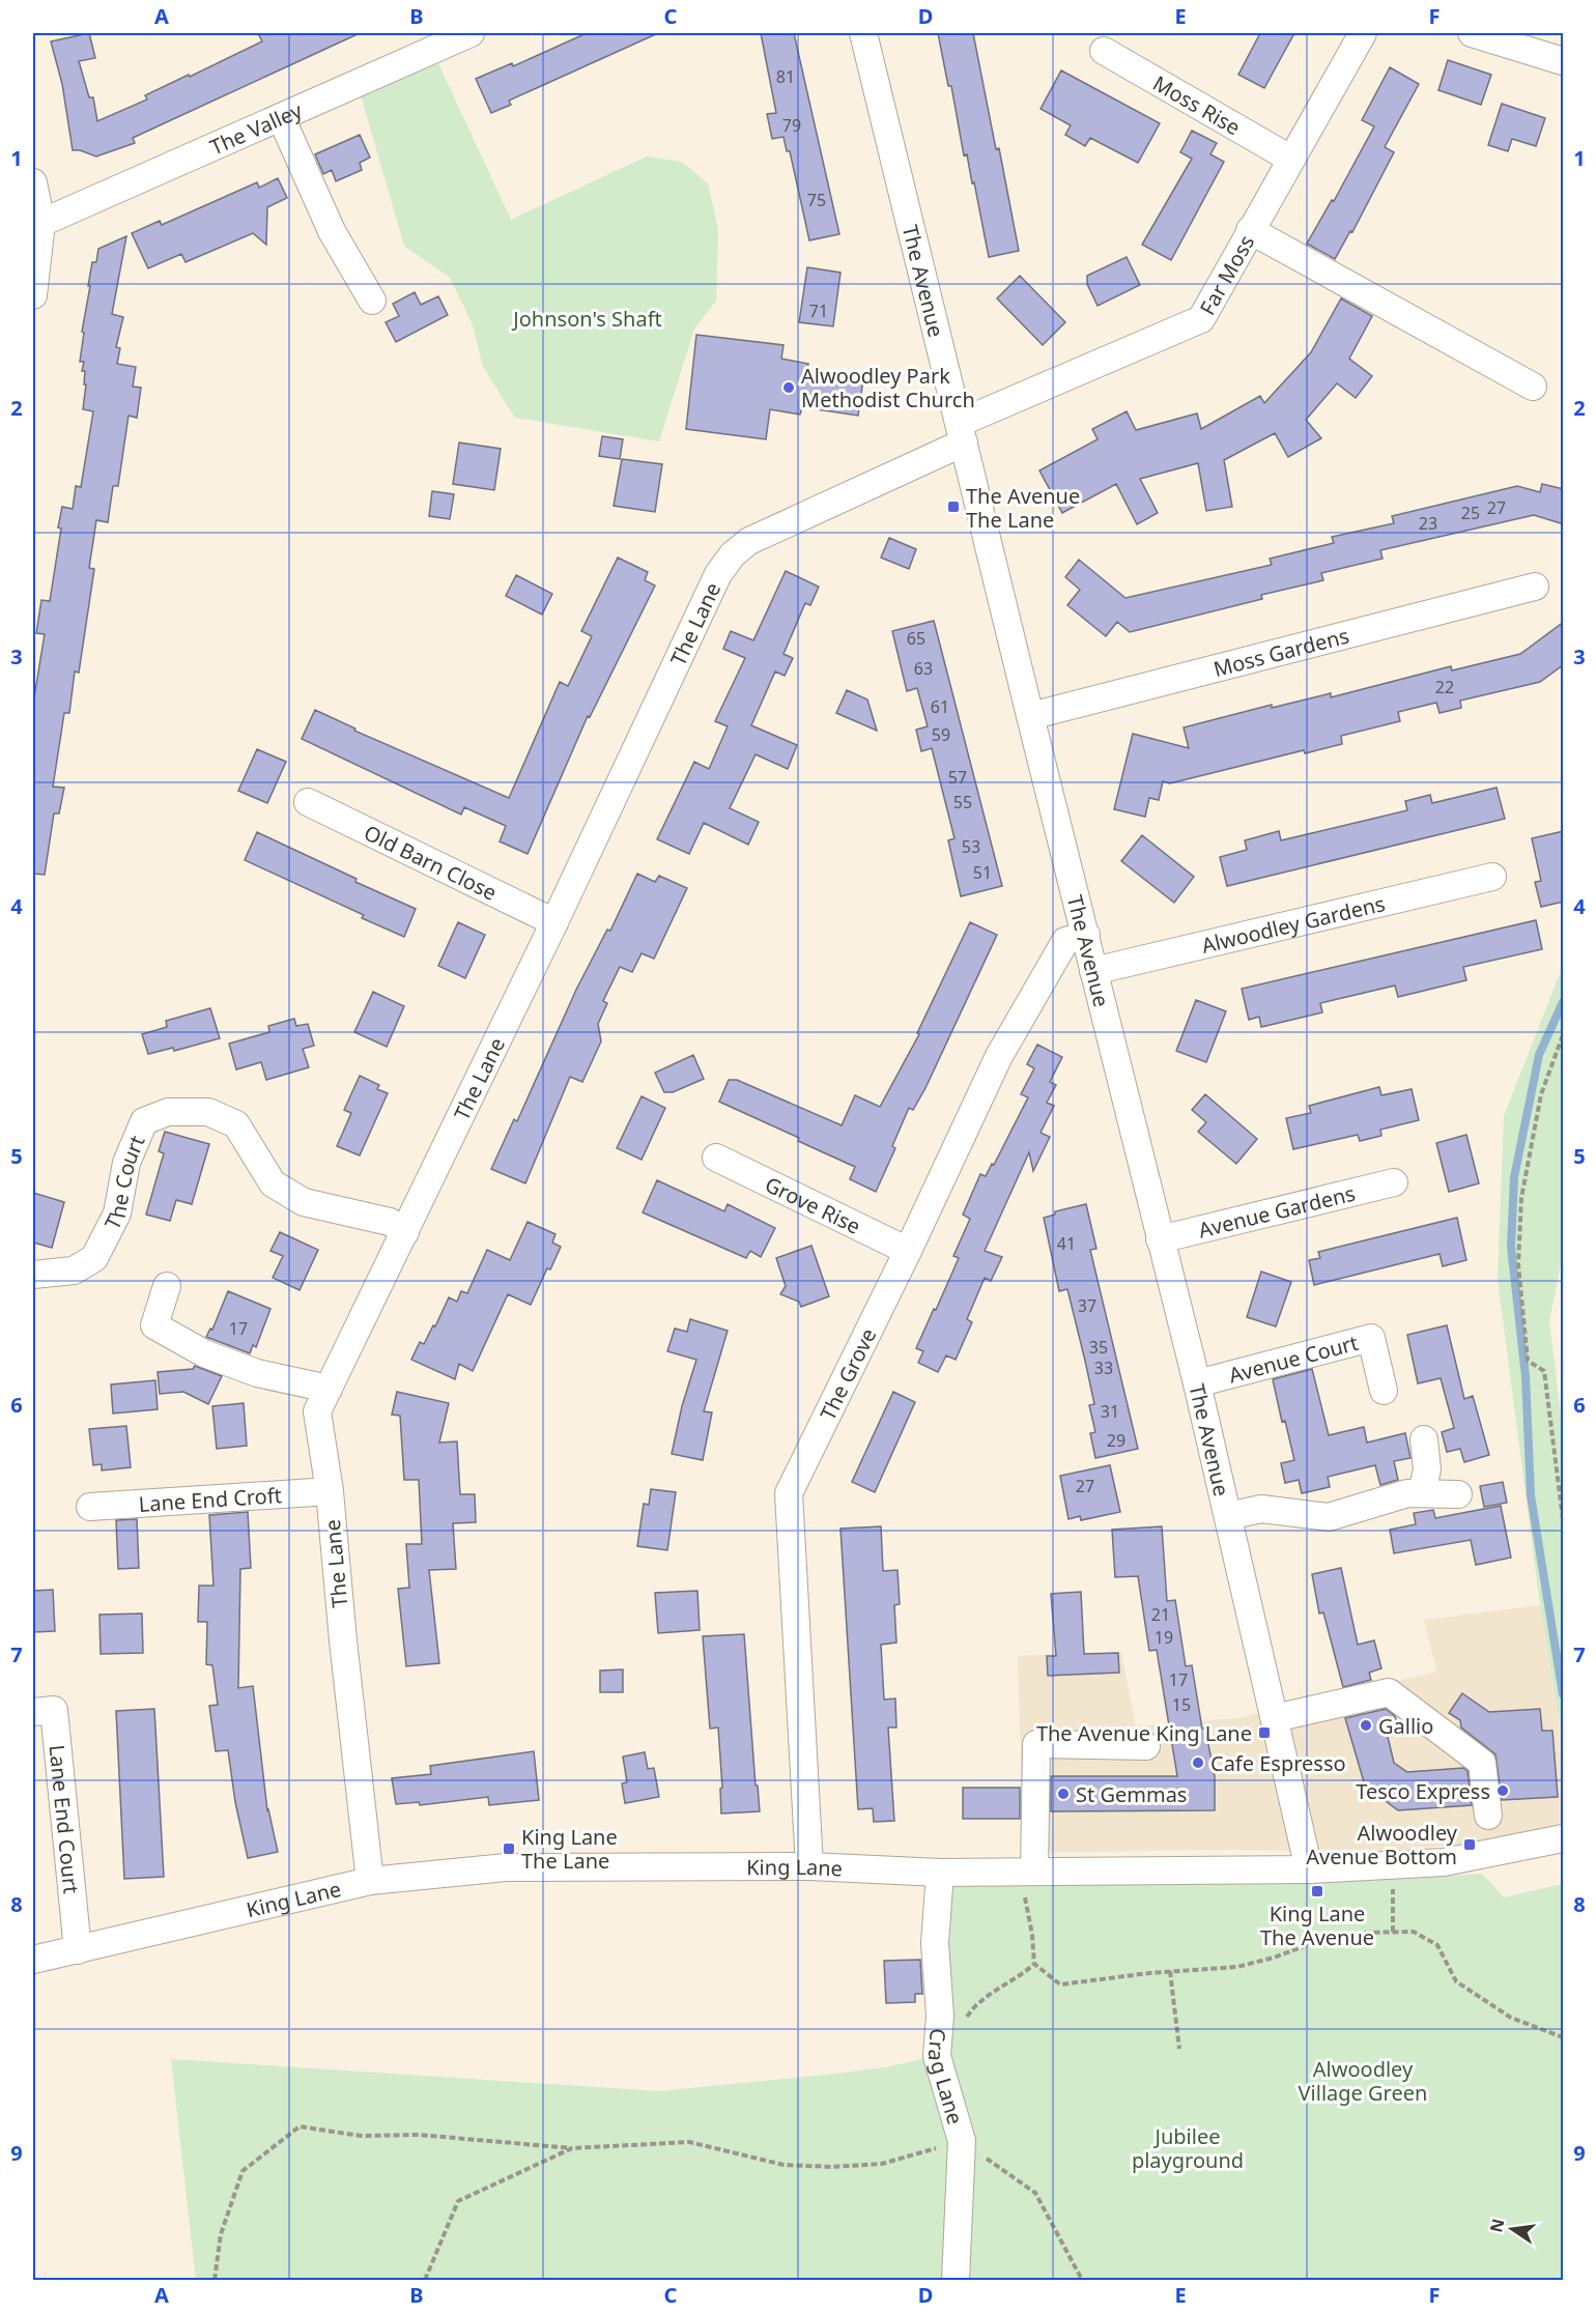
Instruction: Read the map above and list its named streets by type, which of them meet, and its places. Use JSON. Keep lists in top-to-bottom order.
{
  "streets": {
    "street": [
      "Moss Rise",
      "The Valley",
      "Far Moss",
      "The Avenue",
      "The Lane",
      "Moss Gardens",
      "Old Barn Close",
      "Alwoodley Gardens",
      "The Court",
      "Grove Rise",
      "Avenue Gardens",
      "Avenue Court",
      "The Grove",
      "Lane End Croft",
      "Lane End Court",
      "King Lane",
      "Crag Lane"
    ]
  },
  "crossings": [
    ["Moss Rise", "Far Moss"],
    ["Far Moss", "The Avenue"],
    ["Far Moss", "The Lane"],
    ["The Avenue", "The Lane"],
    ["The Avenue", "Moss Gardens"],
    ["The Avenue", "Alwoodley Gardens"],
    ["The Avenue", "Avenue Gardens"],
    ["The Avenue", "Avenue Court"],
    ["The Avenue", "The Grove"],
    ["The Avenue", "King Lane"],
    ["The Lane", "Old Barn Close"],
    ["The Lane", "The Court"],
    ["The Lane", "Lane End Croft"],
    ["The Lane", "King Lane"],
    ["Grove Rise", "The Grove"],
    ["The Grove", "King Lane"],
    ["Lane End Court", "King Lane"],
    ["King Lane", "Crag Lane"]
  ],
  "parks": ["Johnson's Shaft", "Alwoodley Village Green", "Jubilee playground"],
  "places": {
    "other": [
      "Alwoodley Park Methodist Church",
      "Gallio",
      "Cafe Espresso",
      "Tesco Express",
      "St Gemmas"
    ],
    "transit": [
      "The Avenue The Lane",
      "The Avenue King Lane",
      "Alwoodley Avenue Bottom",
      "King Lane The Lane",
      "King Lane The Avenue"
    ]
  },
  "house_numbers": [
    "81",
    "79",
    "75",
    "71",
    "27",
    "25",
    "23",
    "65",
    "63",
    "22",
    "61",
    "59",
    "57",
    "55",
    "53",
    "51",
    "41",
    "37",
    "17",
    "35",
    "33",
    "31",
    "29",
    "27",
    "21",
    "19",
    "17",
    "15"
  ],
  "north": "left",
  "grid": {
    "columns": [
      "A",
      "B",
      "C",
      "D",
      "E",
      "F"
    ],
    "rows": [
      "1",
      "2",
      "3",
      "4",
      "5",
      "6",
      "7",
      "8",
      "9"
    ]
  }
}
